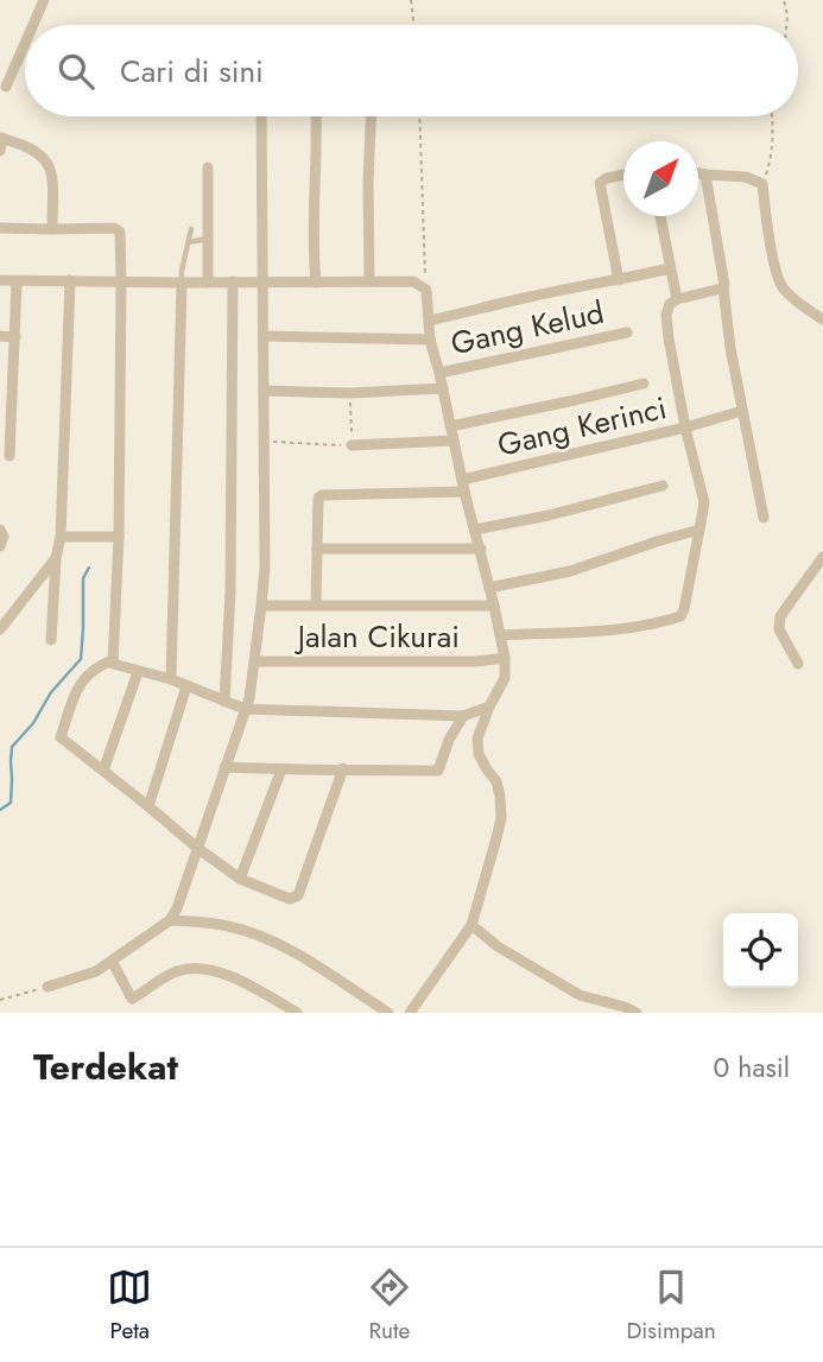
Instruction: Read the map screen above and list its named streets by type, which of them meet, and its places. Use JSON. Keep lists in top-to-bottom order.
{
  "streets": {
    "street": ["Gang Kelud", "Gang Kerinci", "Jalan Cikurai"]
  },
  "north": "top right",
  "page": {
    "search": "Cari di sini",
    "heading": ["Terdekat", "0 hasil"],
    "nav": ["Peta", "Rute", "Disimpan"]
  }
}
